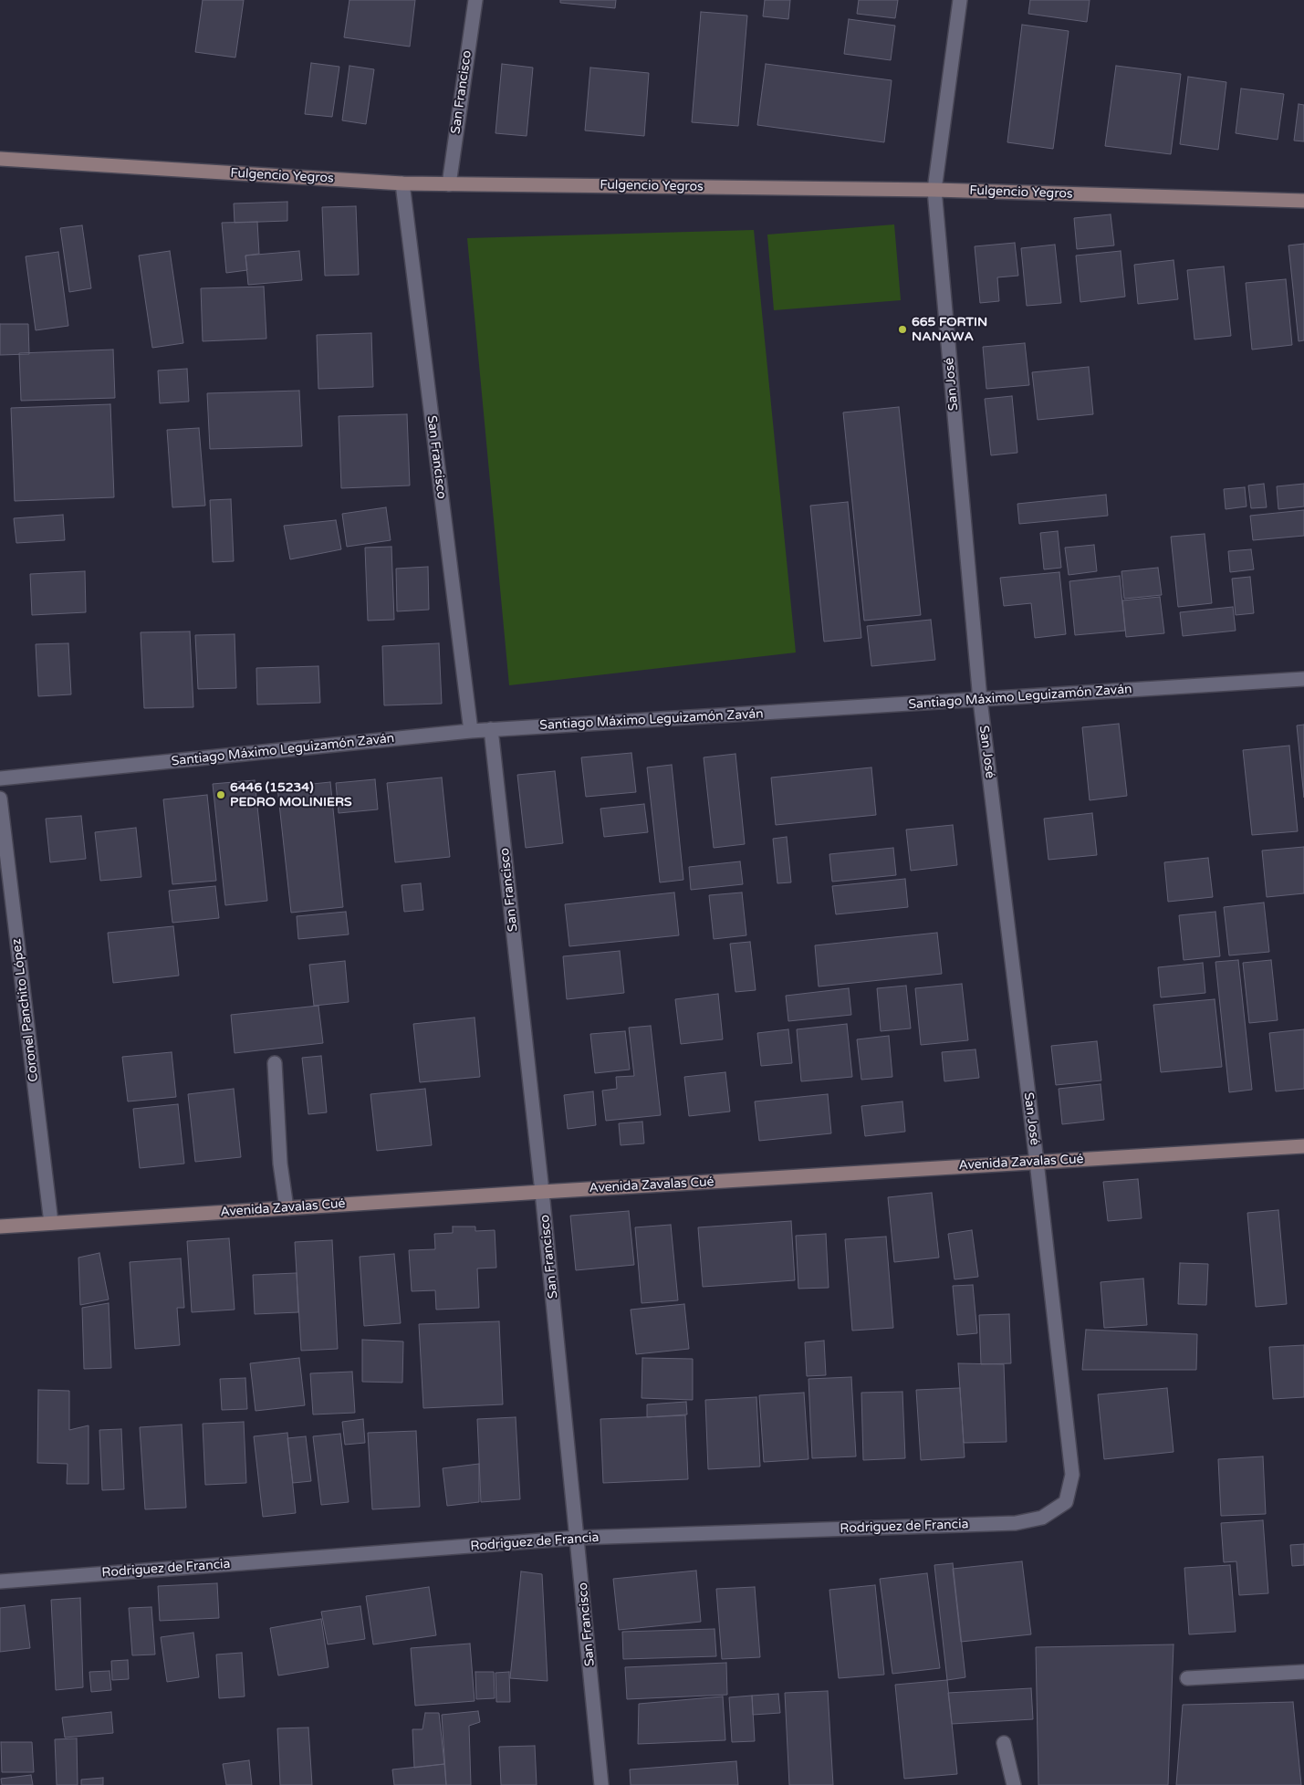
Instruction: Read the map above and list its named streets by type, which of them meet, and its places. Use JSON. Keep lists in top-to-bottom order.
{
  "streets": {
    "main road": ["Fulgencio Yegros", "Avenida Zavalas Cué"],
    "street": [
      "San Francisco",
      "San José",
      "Santiago Máximo Leguizamón Zaván",
      "Coronel Panchito López",
      "Rodriguez de Francia"
    ]
  },
  "crossings": [
    ["San Francisco", "Fulgencio Yegros"],
    ["San Francisco", "Santiago Máximo Leguizamón Zaván"],
    ["San Francisco", "Avenida Zavalas Cué"],
    ["San Francisco", "Rodriguez de Francia"],
    ["Fulgencio Yegros", "San José"],
    ["San José", "Santiago Máximo Leguizamón Zaván"],
    ["San José", "Avenida Zavalas Cué"],
    ["San José", "Rodriguez de Francia"],
    ["Coronel Panchito López", "Avenida Zavalas Cué"]
  ],
  "places": ["665 FORTIN NANAWA", "6446 (15234) PEDRO MOLINIERS"]
}
